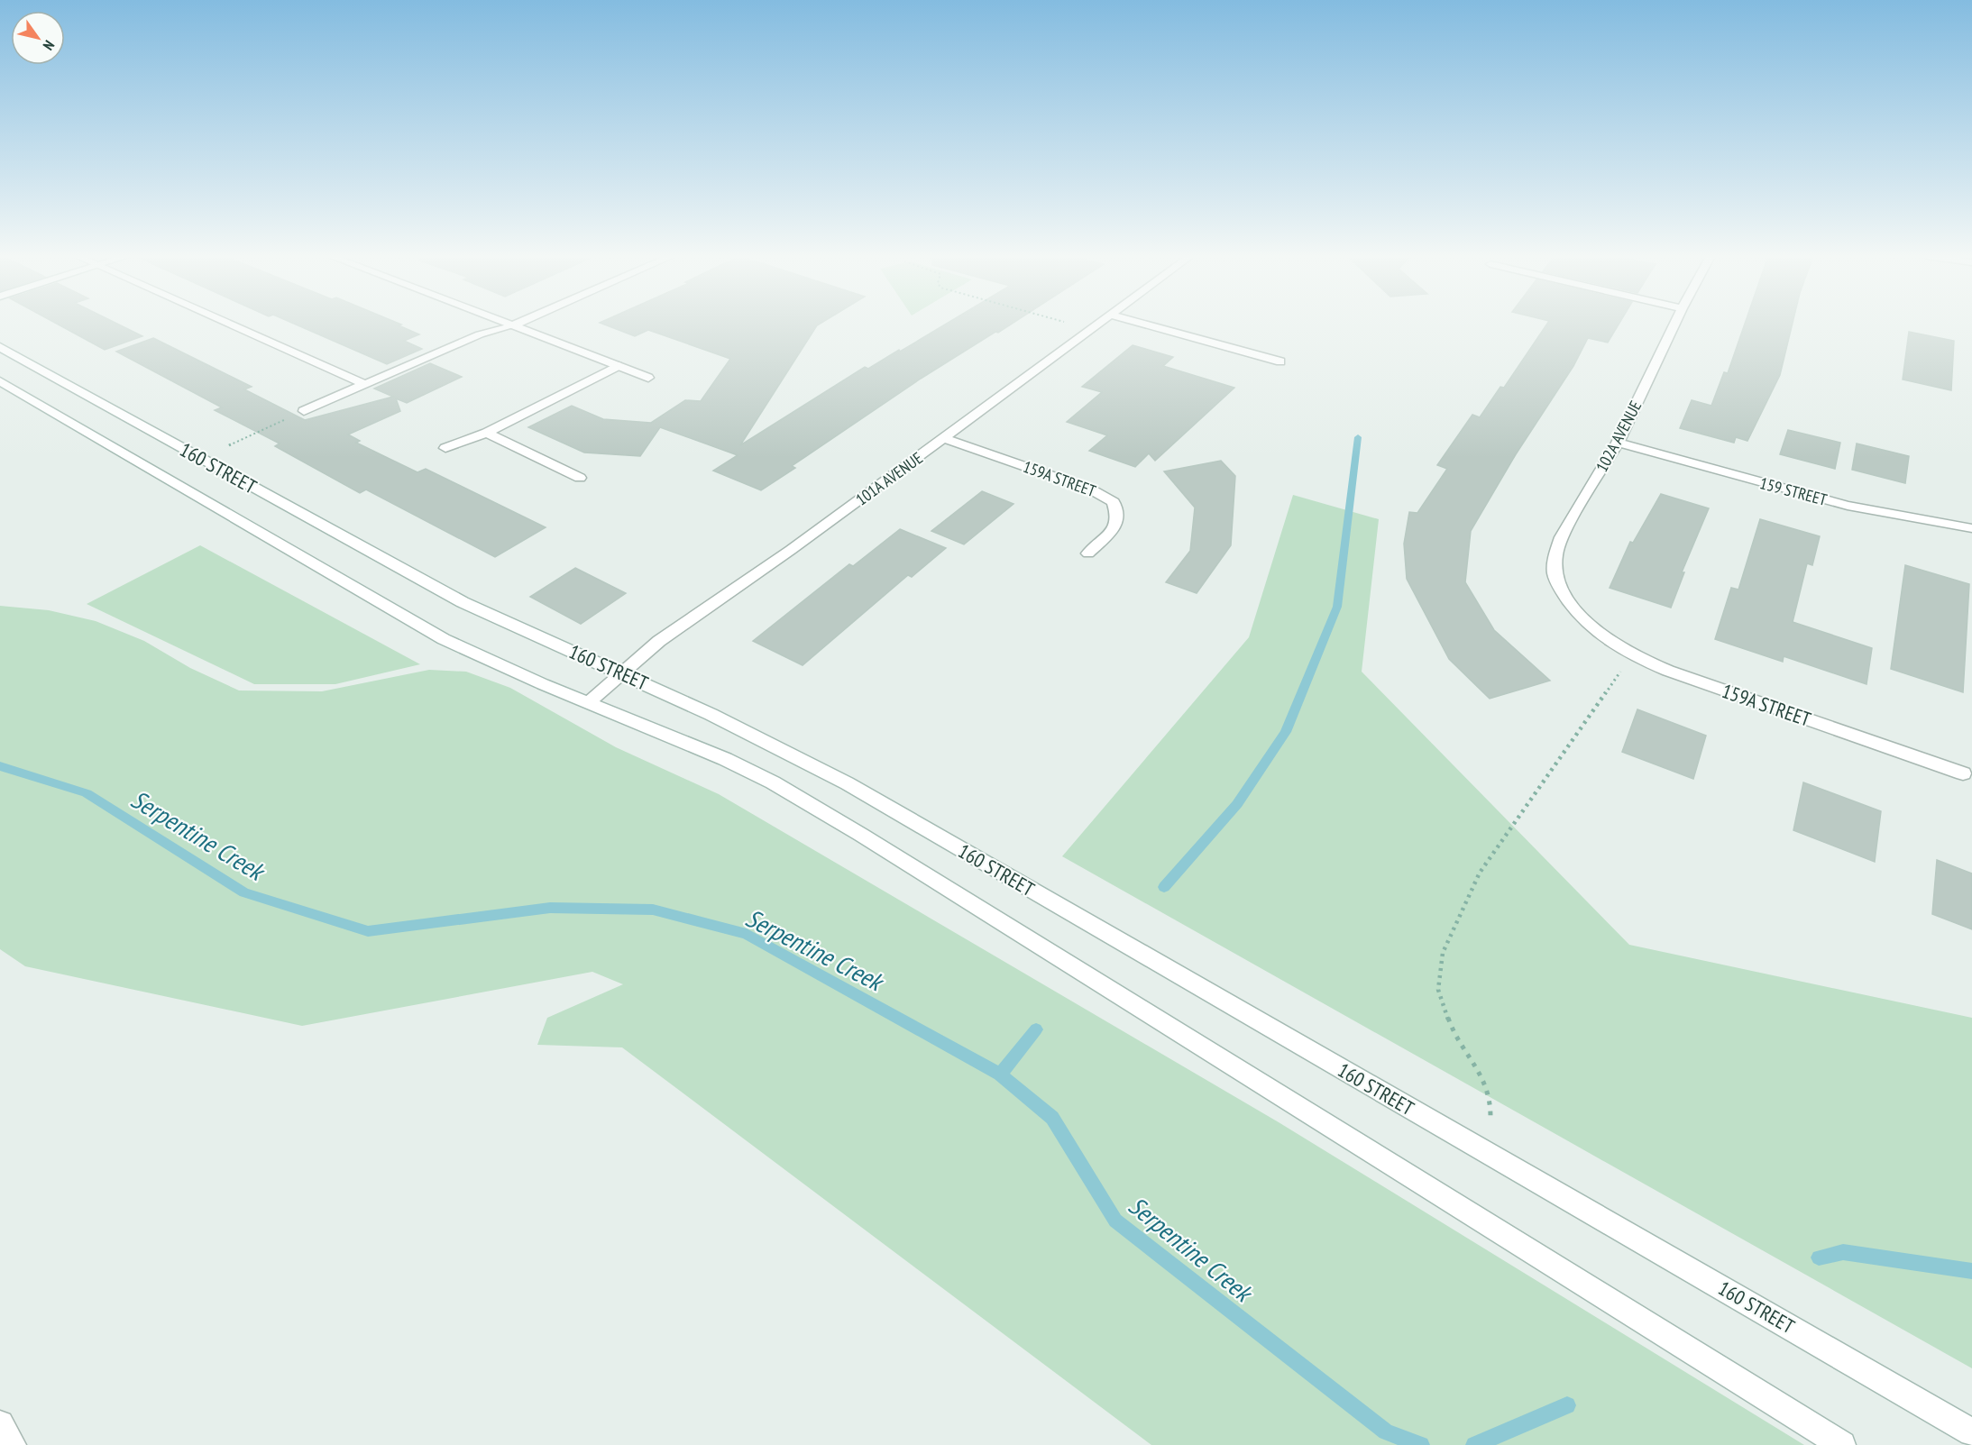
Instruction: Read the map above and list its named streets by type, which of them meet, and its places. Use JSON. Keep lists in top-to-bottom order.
{
  "streets": {
    "street": [
      "102A AVENUE",
      "160 STREET",
      "101A AVENUE",
      "159A STREET",
      "159 STREET"
    ]
  },
  "crossings": [
    ["102A AVENUE", "159A STREET"],
    ["102A AVENUE", "159 STREET"],
    ["160 STREET", "101A AVENUE"],
    ["101A AVENUE", "159A STREET"]
  ],
  "water": ["Serpentine Creek"],
  "north": "bottom right"
}
